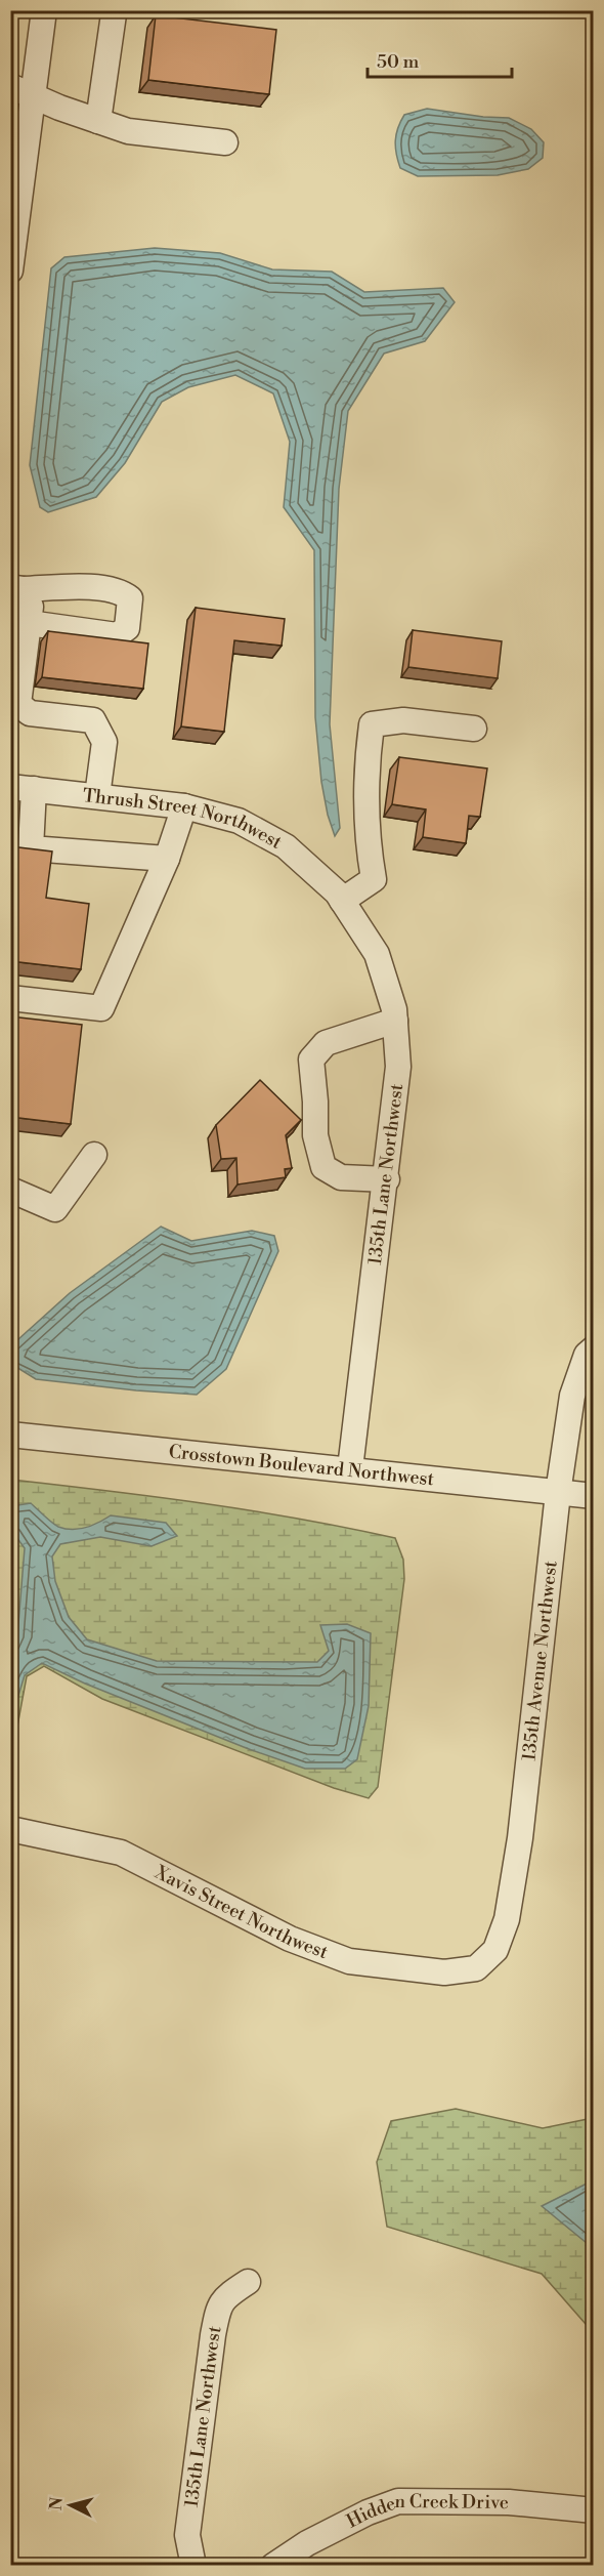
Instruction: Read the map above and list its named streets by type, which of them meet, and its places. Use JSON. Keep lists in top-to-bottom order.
{
  "streets": {
    "street": [
      "Thrush Street Northwest",
      "135th Lane Northwest",
      "Crosstown Boulevard Northwest",
      "135th Avenue Northwest",
      "Xavis Street Northwest",
      "Hidden Creek Drive"
    ]
  },
  "crossings": [
    ["Thrush Street Northwest", "135th Lane Northwest"],
    ["135th Lane Northwest", "Crosstown Boulevard Northwest"],
    ["Crosstown Boulevard Northwest", "135th Avenue Northwest"],
    ["135th Avenue Northwest", "Xavis Street Northwest"]
  ],
  "scale_bar": "50 m",
  "north": "left"
}
